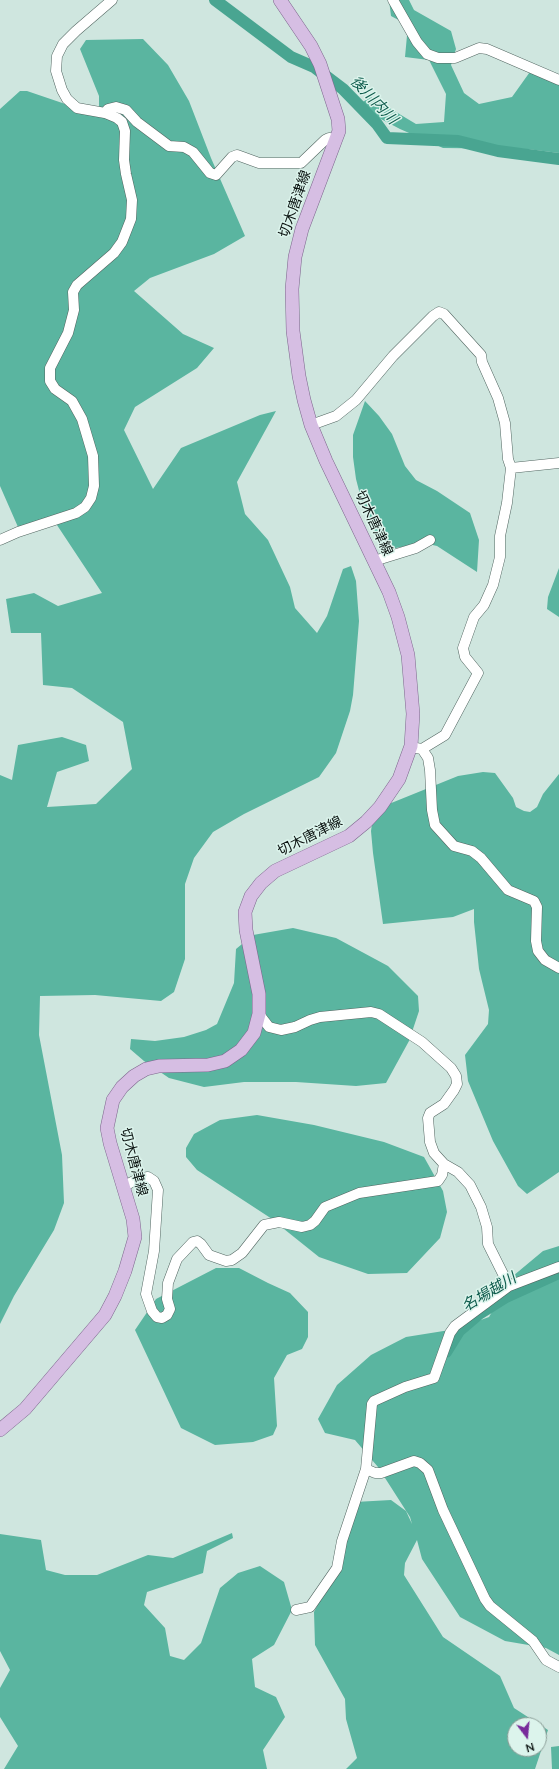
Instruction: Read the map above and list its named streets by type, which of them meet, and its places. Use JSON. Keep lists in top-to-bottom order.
{
  "streets": {
    "main road": ["切木唐津線"]
  },
  "water": ["後川内川", "名場越川"],
  "north": "bottom"
}
